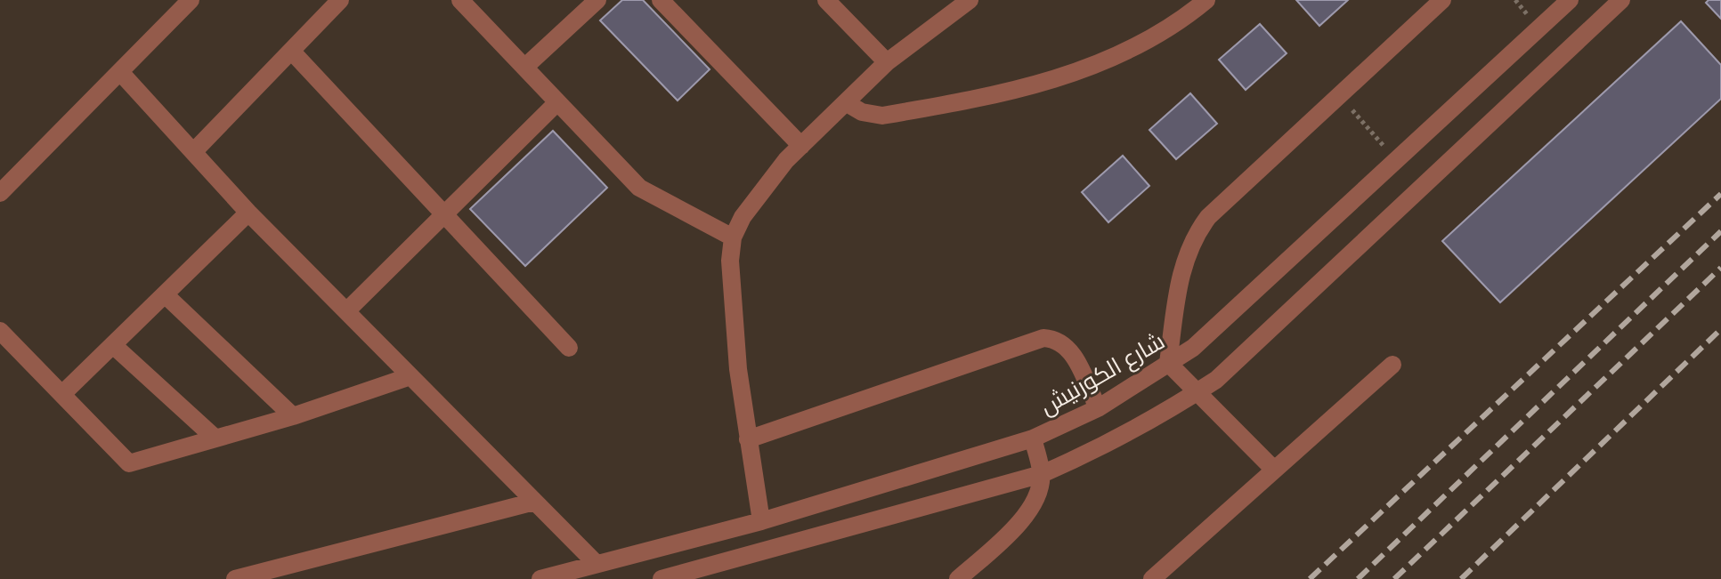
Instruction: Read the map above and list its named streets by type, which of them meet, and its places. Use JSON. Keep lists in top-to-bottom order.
{
  "streets": {
    "street": ["شارع الكورنيش"]
  }
}
